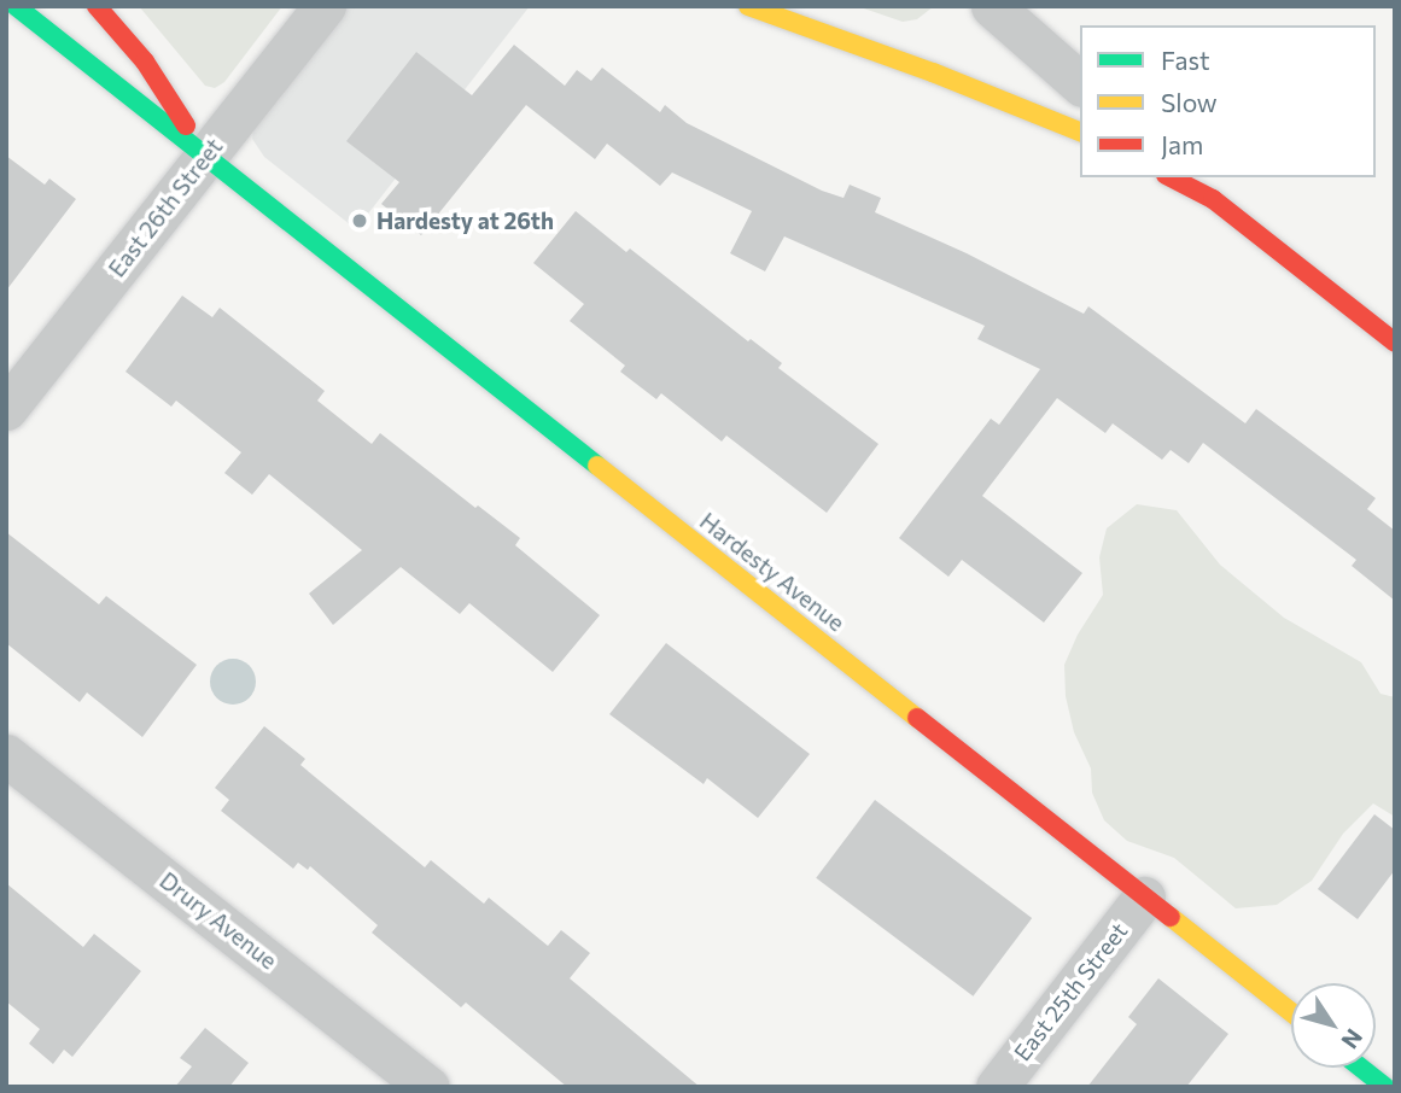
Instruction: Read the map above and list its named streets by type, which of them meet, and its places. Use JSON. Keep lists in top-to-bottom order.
{
  "streets": {
    "main road": ["Hardesty Avenue"],
    "street": ["East 26th Street", "Drury Avenue", "East 25th Street"]
  },
  "crossings": [
    ["East 26th Street", "Hardesty Avenue"],
    ["Hardesty Avenue", "East 25th Street"]
  ],
  "places": ["Hardesty at 26th"],
  "legend": ["Fast", "Slow", "Jam"],
  "north": "bottom right"
}
